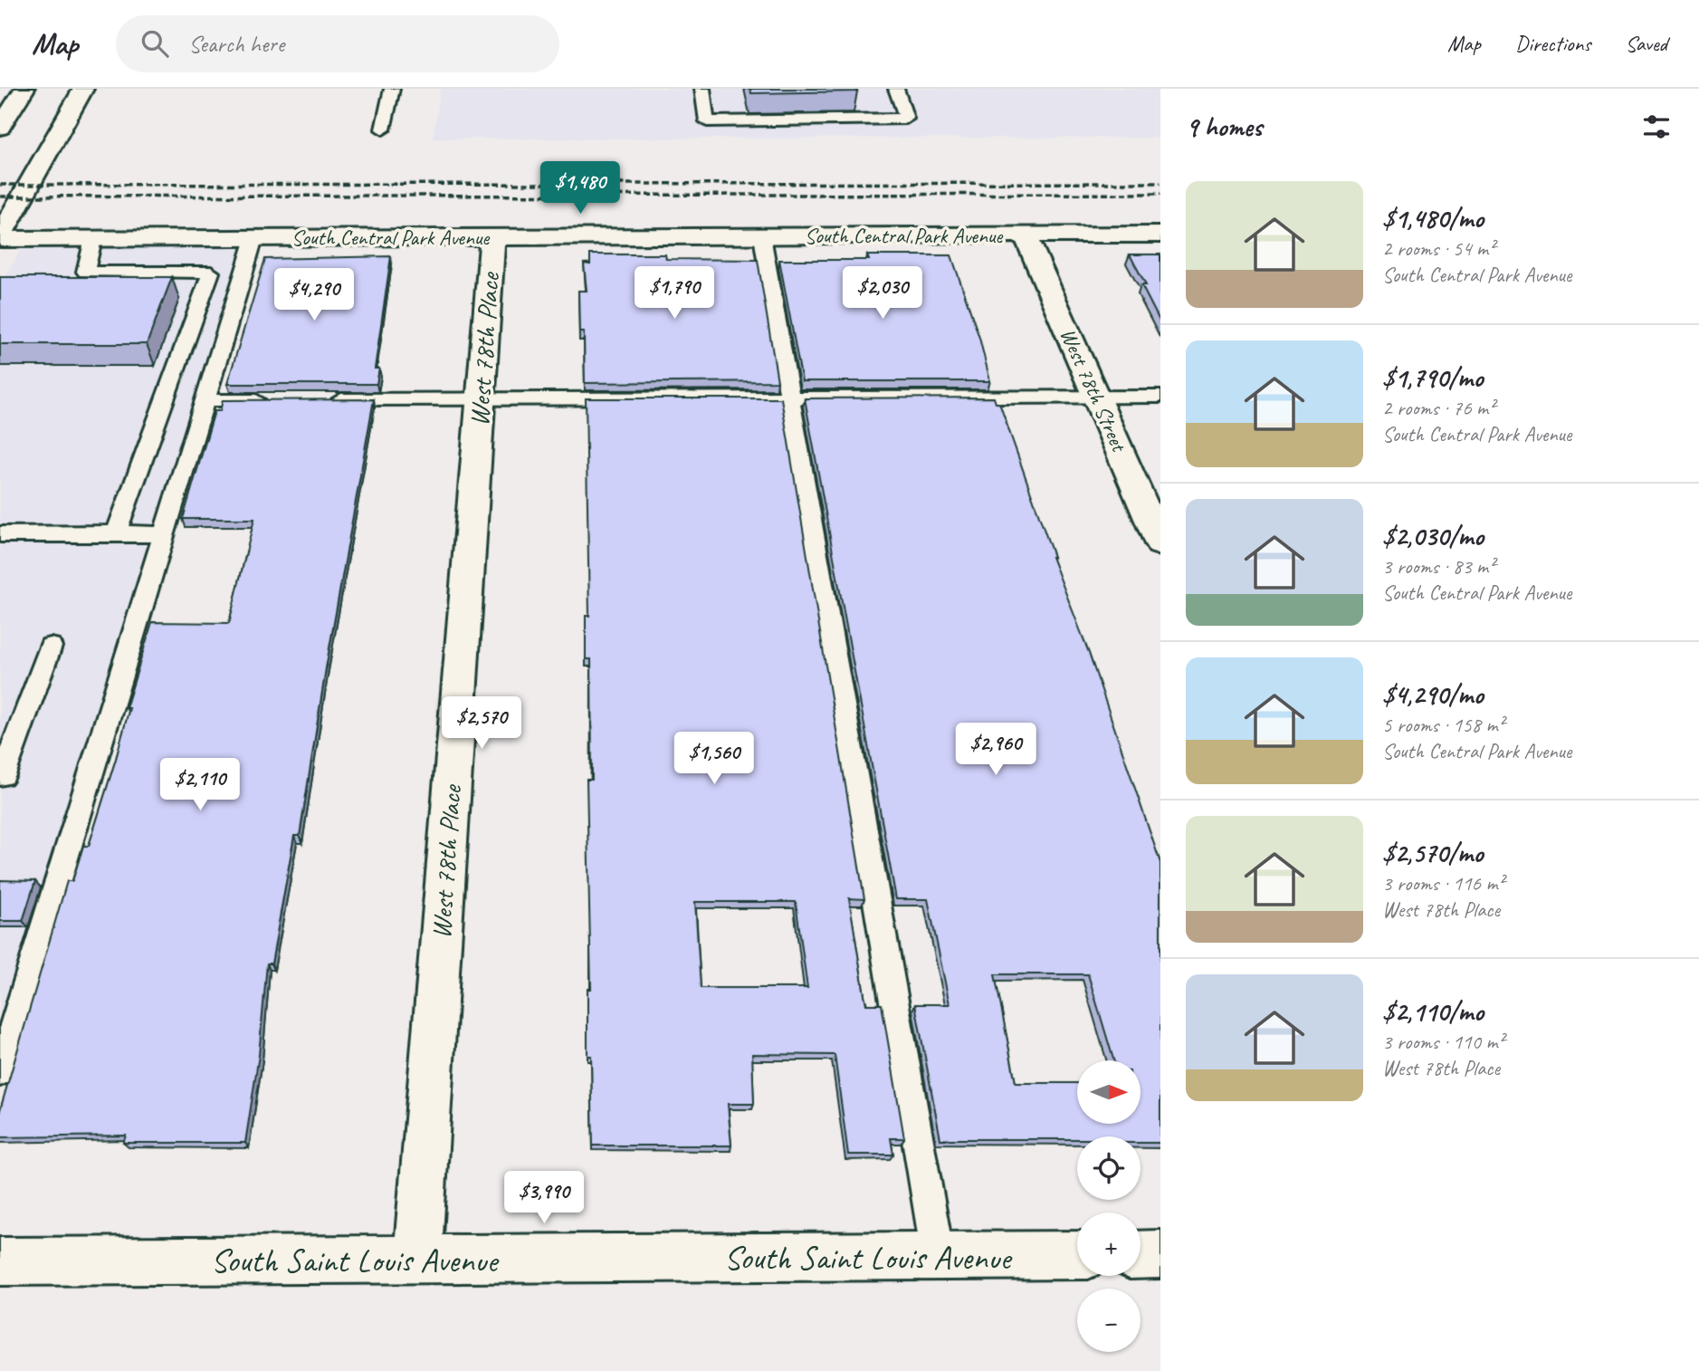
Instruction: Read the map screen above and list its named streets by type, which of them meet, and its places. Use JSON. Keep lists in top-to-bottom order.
{
  "streets": {
    "street": [
      "South Central Park Avenue",
      "West 78th Place",
      "West 78th Street",
      "South Saint Louis Avenue"
    ]
  },
  "crossings": [
    ["South Central Park Avenue", "West 78th Place"],
    ["South Central Park Avenue", "West 78th Street"],
    ["West 78th Place", "South Saint Louis Avenue"]
  ],
  "north": "right",
  "page": {
    "header": "Map",
    "search": "Search here",
    "nav": ["Map", "Directions", "Saved"],
    "heading": "9 homes",
    "price": [
      "$1,480",
      "$1,790",
      "$2,030",
      "$4,290",
      "$2,570",
      "$2,960",
      "$1,560",
      "$2,110",
      "$3,990"
    ],
    "list": [
      {
        "name": "$1,480/mo",
        "note": "2 rooms · 54 m² · South Central Park Avenue"
      },
      {
        "name": "$1,790/mo",
        "note": "2 rooms · 76 m² · South Central Park Avenue"
      },
      {
        "name": "$2,030/mo",
        "note": "3 rooms · 83 m² · South Central Park Avenue"
      },
      {
        "name": "$4,290/mo",
        "note": "5 rooms · 158 m² · South Central Park Avenue"
      },
      {
        "name": "$2,570/mo",
        "note": "3 rooms · 116 m² · West 78th Place"
      },
      {
        "name": "$2,110/mo",
        "note": "3 rooms · 110 m² · West 78th Place"
      }
    ],
    "map_buttons": ["+", "−"]
  }
}
